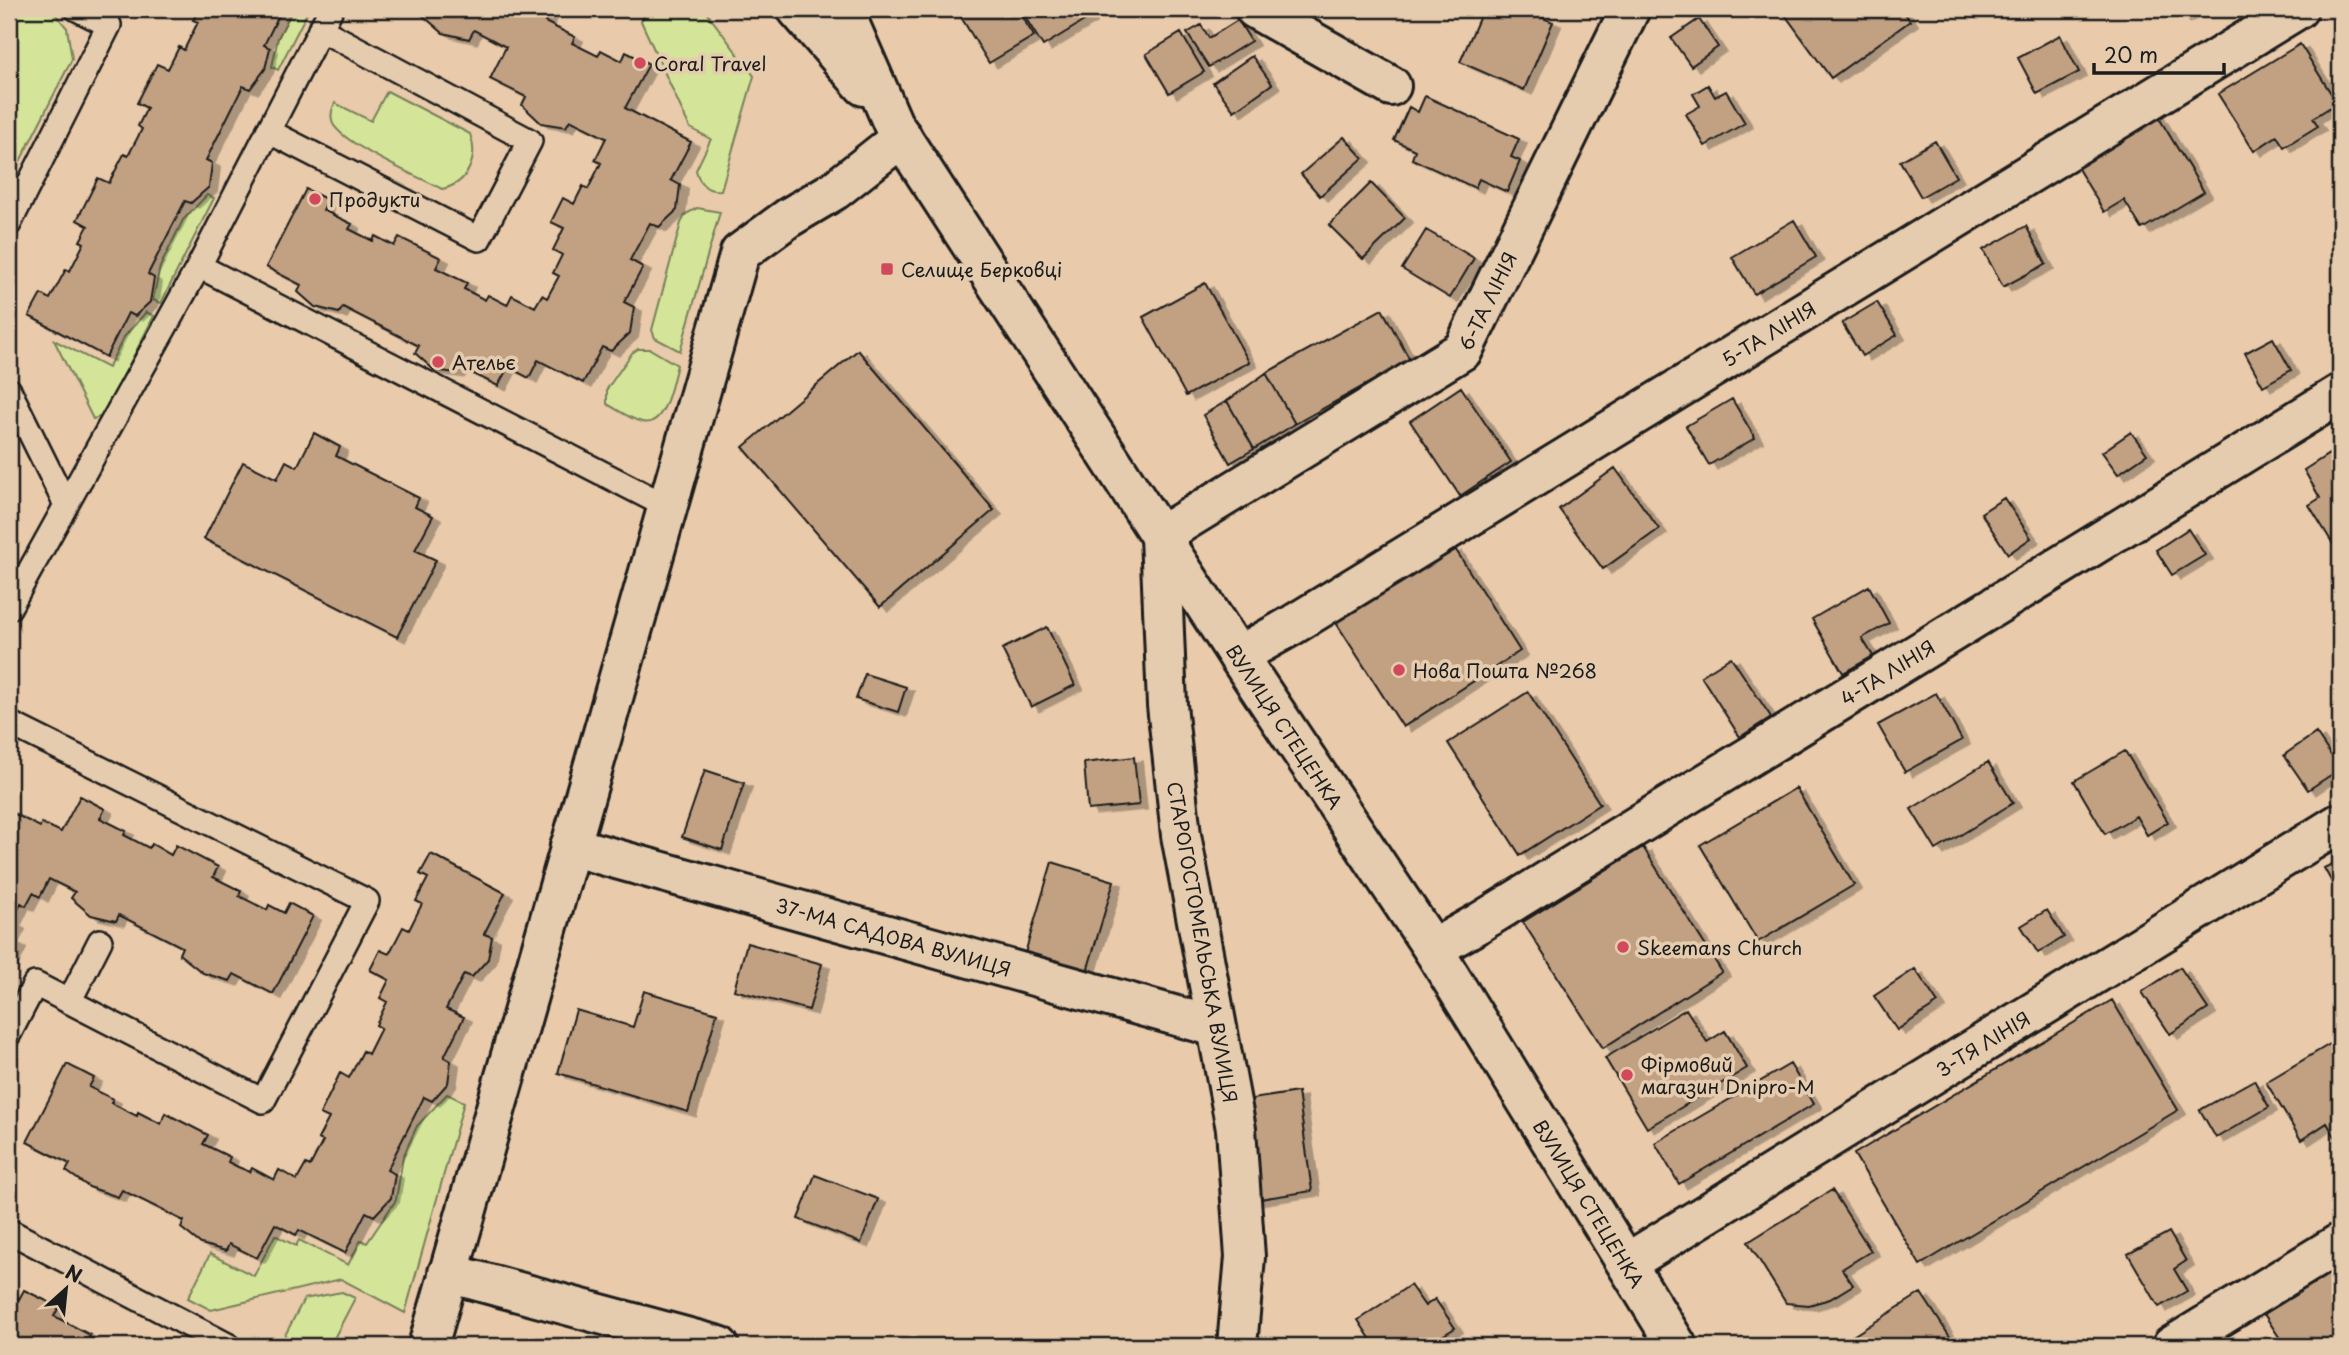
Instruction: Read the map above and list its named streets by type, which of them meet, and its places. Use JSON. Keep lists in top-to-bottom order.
{
  "streets": {
    "street": [
      "6-ТА ЛІНІЯ",
      "5-ТА ЛІНІЯ",
      "4-ТА ЛІНІЯ",
      "ВУЛИЦЯ СТЕЦЕНКА",
      "37-МА САДОВА ВУЛИЦЯ",
      "СТАРОГОСТОМЕЛЬСЬКА ВУЛИЦЯ",
      "3-ТЯ ЛІНІЯ"
    ]
  },
  "crossings": [
    ["6-ТА ЛІНІЯ", "ВУЛИЦЯ СТЕЦЕНКА"],
    ["6-ТА ЛІНІЯ", "СТАРОГОСТОМЕЛЬСЬКА ВУЛИЦЯ"],
    ["5-ТА ЛІНІЯ", "ВУЛИЦЯ СТЕЦЕНКА"],
    ["4-ТА ЛІНІЯ", "ВУЛИЦЯ СТЕЦЕНКА"],
    ["ВУЛИЦЯ СТЕЦЕНКА", "СТАРОГОСТОМЕЛЬСЬКА ВУЛИЦЯ"],
    ["ВУЛИЦЯ СТЕЦЕНКА", "3-ТЯ ЛІНІЯ"],
    ["37-МА САДОВА ВУЛИЦЯ", "СТАРОГОСТОМЕЛЬСЬКА ВУЛИЦЯ"]
  ],
  "places": {
    "other": [
      "Coral Travel",
      "Продукти",
      "Ательє",
      "Нова Пошта №268",
      "Skeemans Church",
      "Фірмовий магазин Dnipro-M"
    ],
    "transit": ["Селище Берковці"]
  },
  "scale_bar": "20 m",
  "north": "top right"
}
